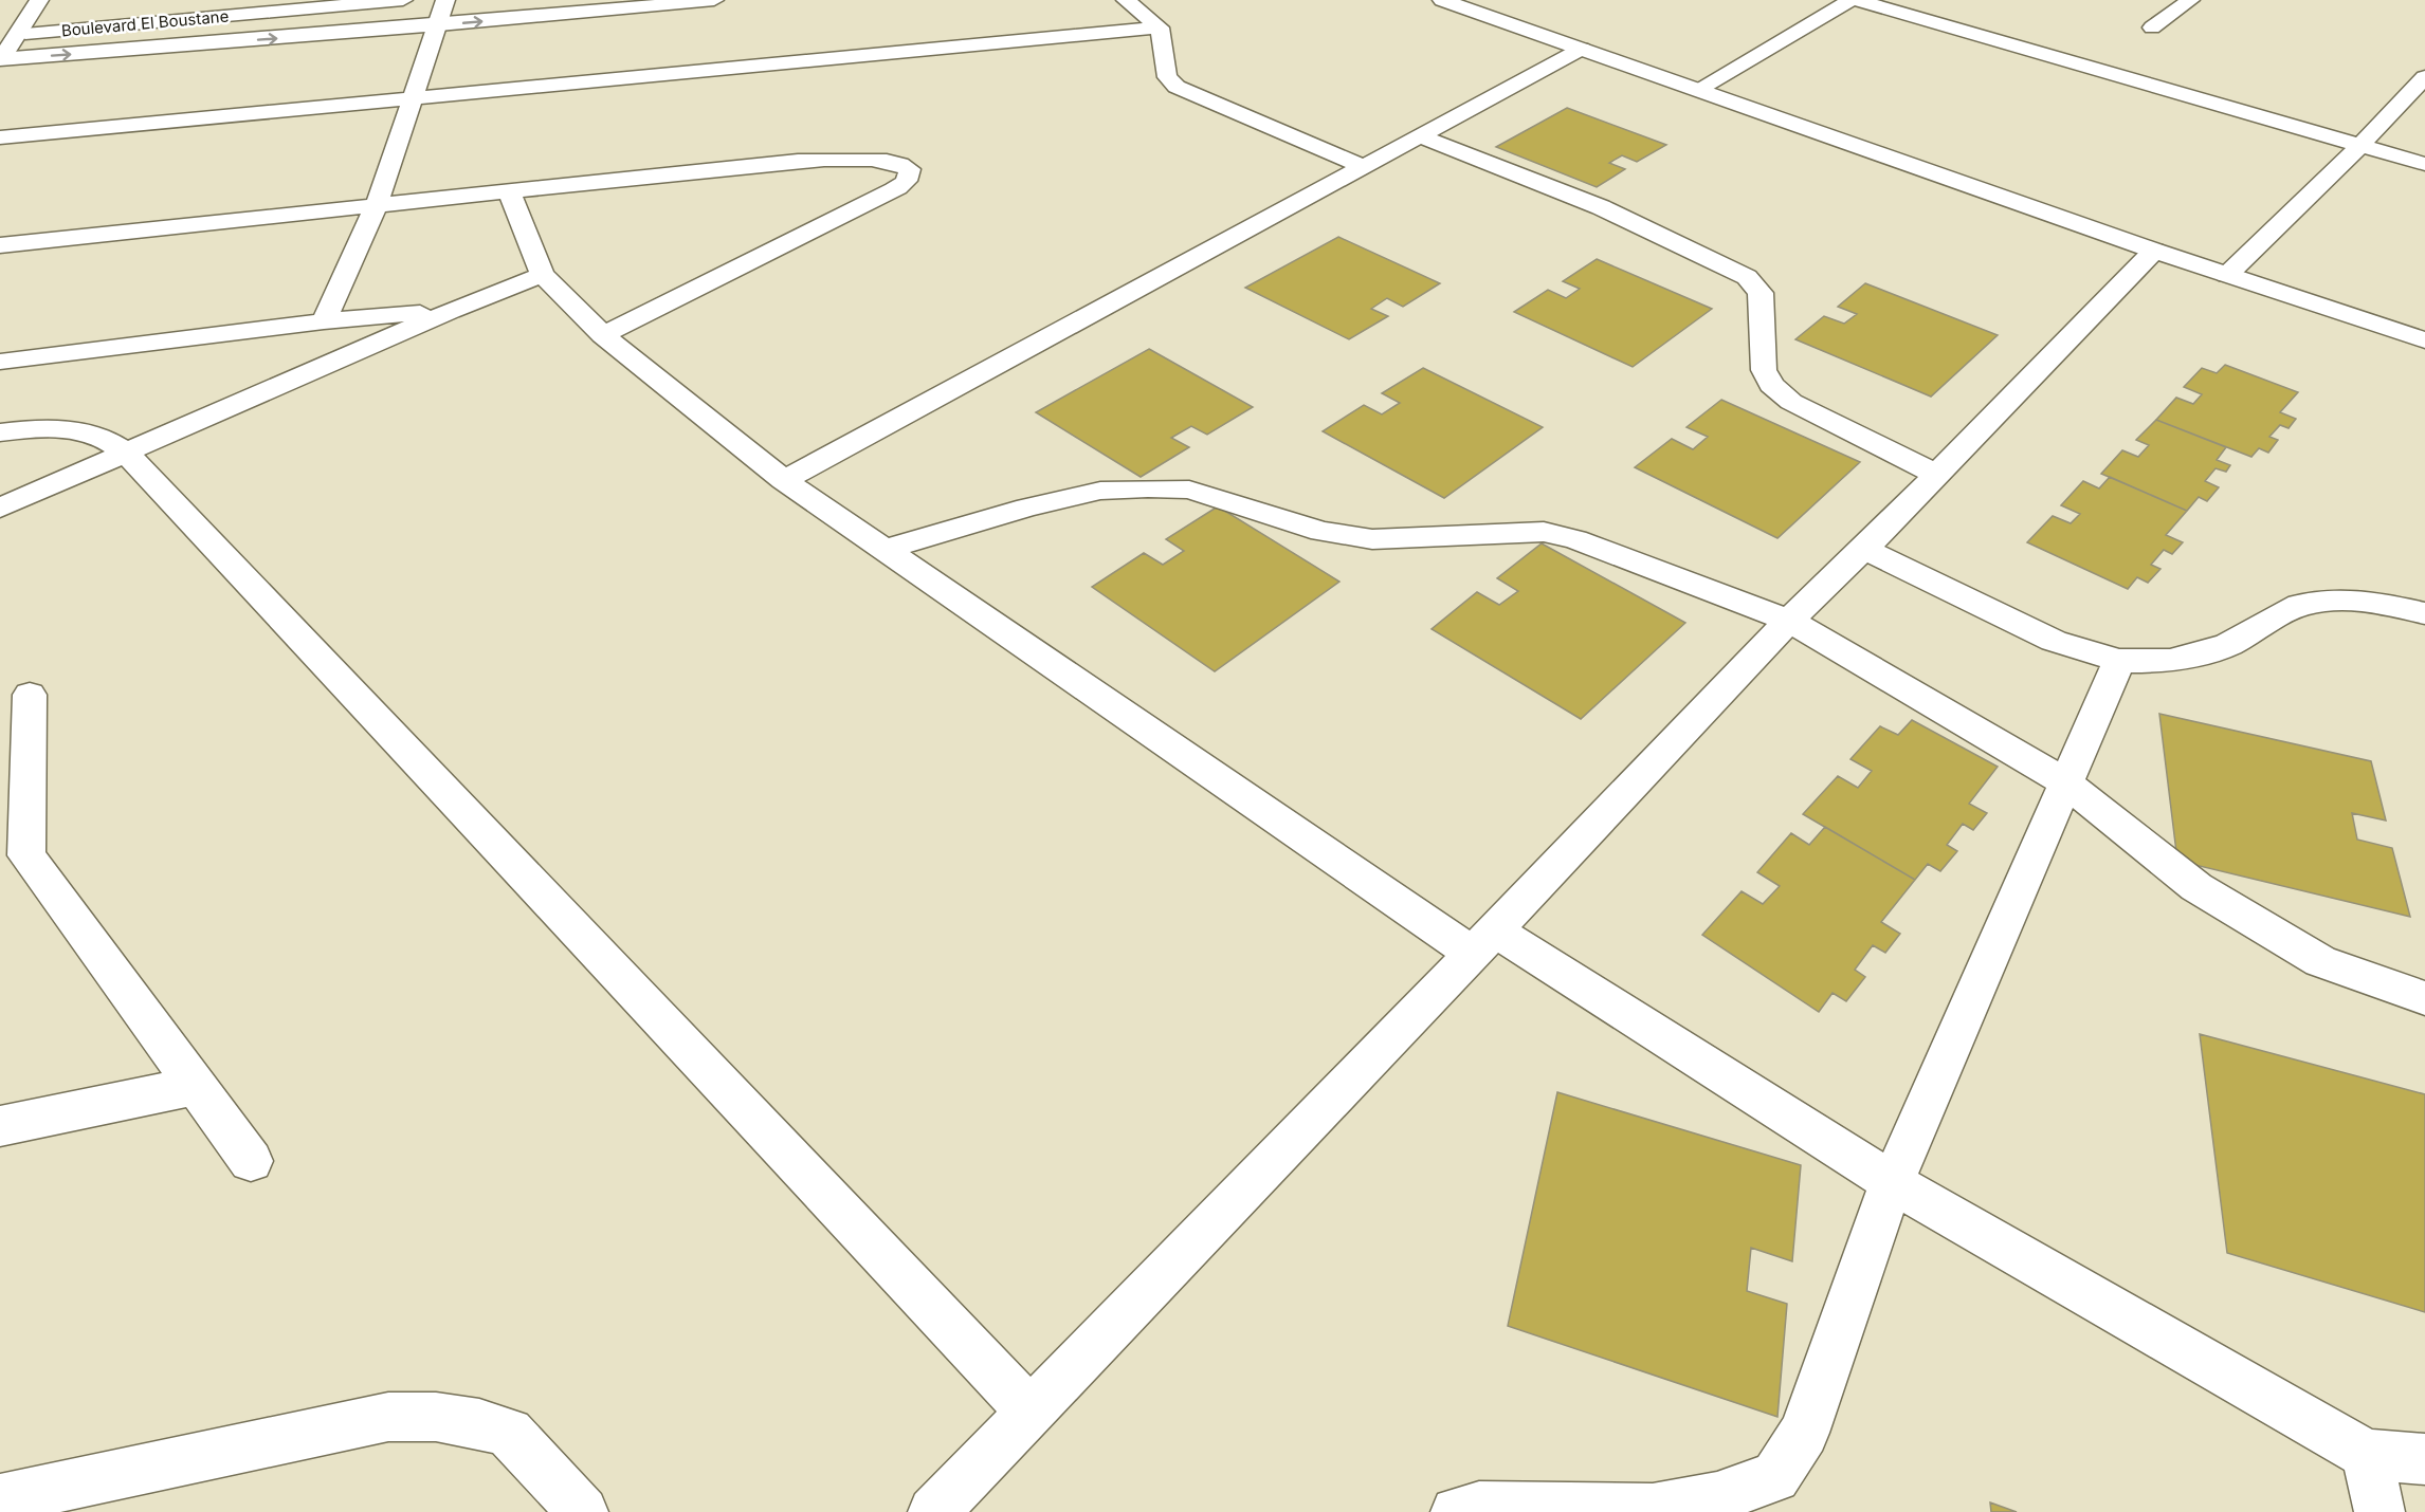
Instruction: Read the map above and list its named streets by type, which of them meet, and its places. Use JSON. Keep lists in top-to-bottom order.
{
  "streets": {
    "street": ["Boulevard El Boustane"]
  }
}
